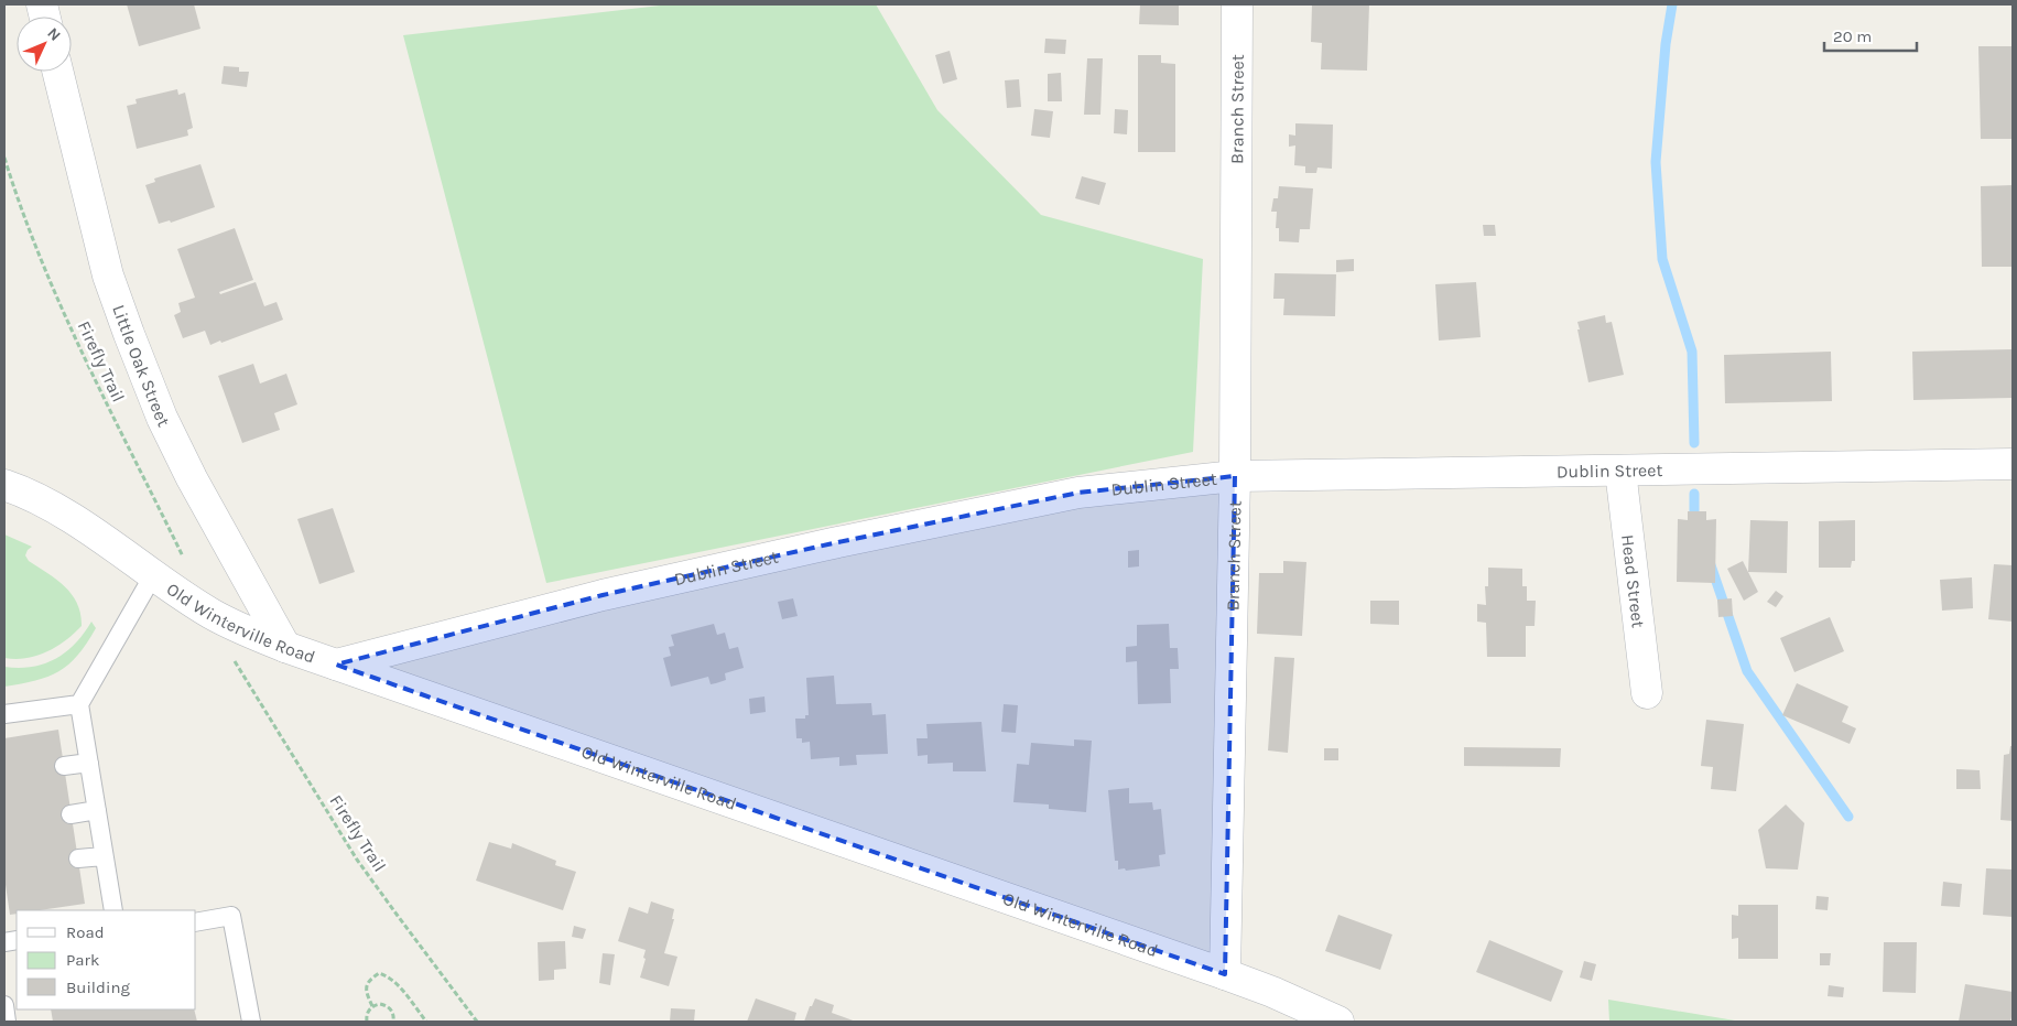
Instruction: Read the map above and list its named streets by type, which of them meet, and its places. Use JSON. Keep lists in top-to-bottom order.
{
  "streets": {
    "street": [
      "Branch Street",
      "Little Oak Street",
      "Dublin Street",
      "Head Street",
      "Old Winterville Road"
    ],
    "path": ["Firefly Trail"]
  },
  "crossings": [
    ["Branch Street", "Dublin Street"],
    ["Branch Street", "Old Winterville Road"],
    ["Little Oak Street", "Old Winterville Road"],
    ["Dublin Street", "Head Street"],
    ["Dublin Street", "Old Winterville Road"]
  ],
  "legend": ["Road", "Park", "Building"],
  "scale_bar": "20 m",
  "north": "top right"
}
